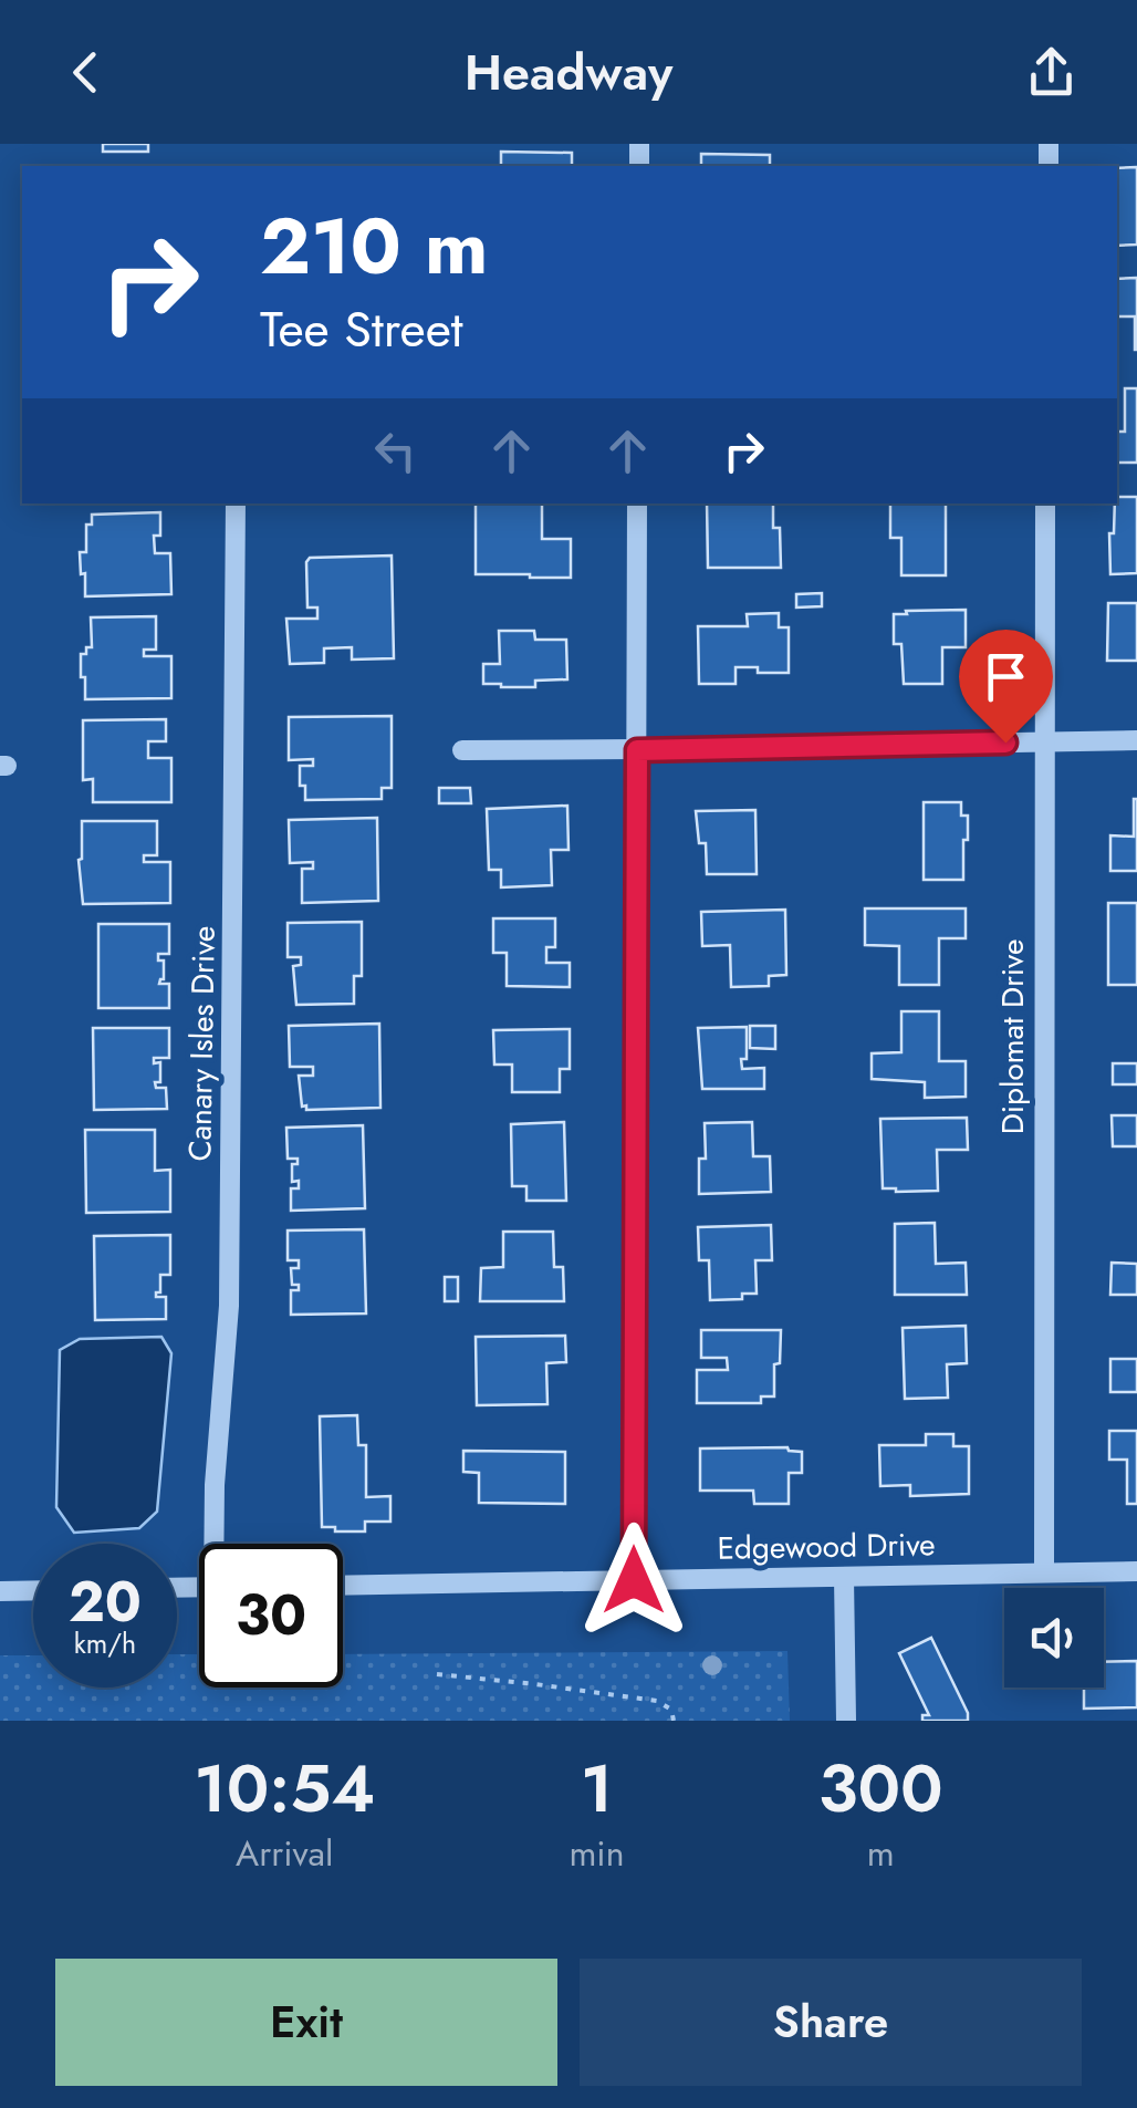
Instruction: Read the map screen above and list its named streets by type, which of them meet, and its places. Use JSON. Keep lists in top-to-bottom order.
{
  "streets": {
    "street": ["Diplomat Drive", "Canary Isles Drive", "Edgewood Drive"]
  },
  "crossings": [
    ["Diplomat Drive", "Edgewood Drive"]
  ],
  "page": {
    "header": "Headway",
    "turn": ["210 m", "Tee Street"],
    "speed": "20 km/h",
    "limit": "30",
    "eta": [
      "10:54",
      "Arrival",
      "1",
      "min",
      "300",
      "m"
    ],
    "buttons": ["Exit", "Share"]
  }
}
